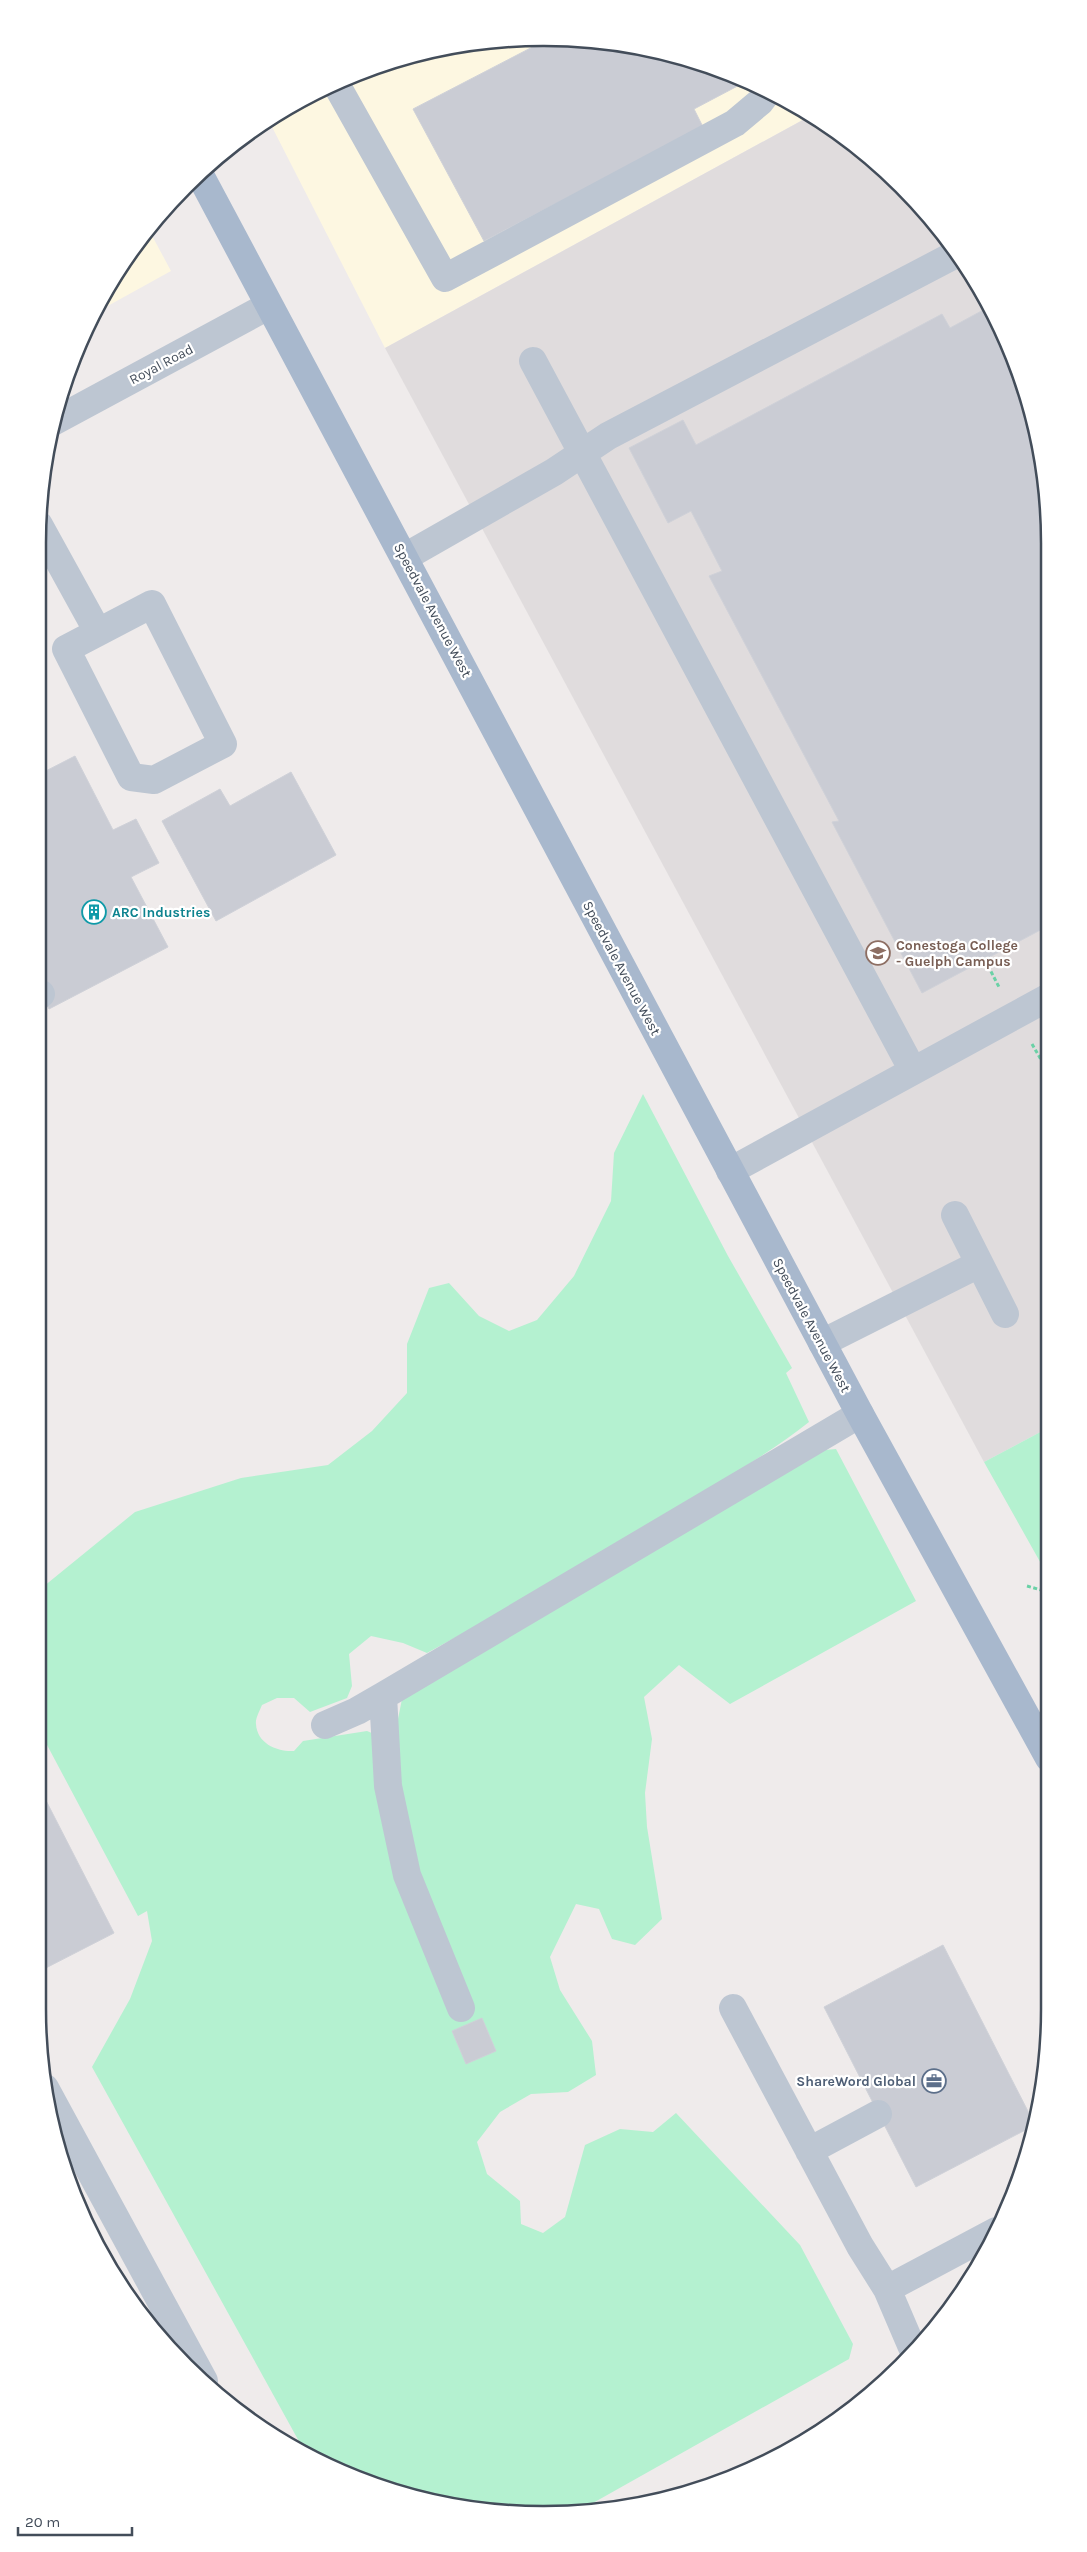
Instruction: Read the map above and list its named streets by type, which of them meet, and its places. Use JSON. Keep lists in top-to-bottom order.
{
  "streets": {
    "main road": ["Speedvale Avenue West"],
    "street": ["Royal Road"]
  },
  "crossings": [
    ["Royal Road", "Speedvale Avenue West"]
  ],
  "places": {
    "building": ["ARC Industries"],
    "school or university": ["Conestoga College - Guelph Campus"],
    "office": ["ShareWord Global"]
  },
  "scale_bar": "20 m"
}
